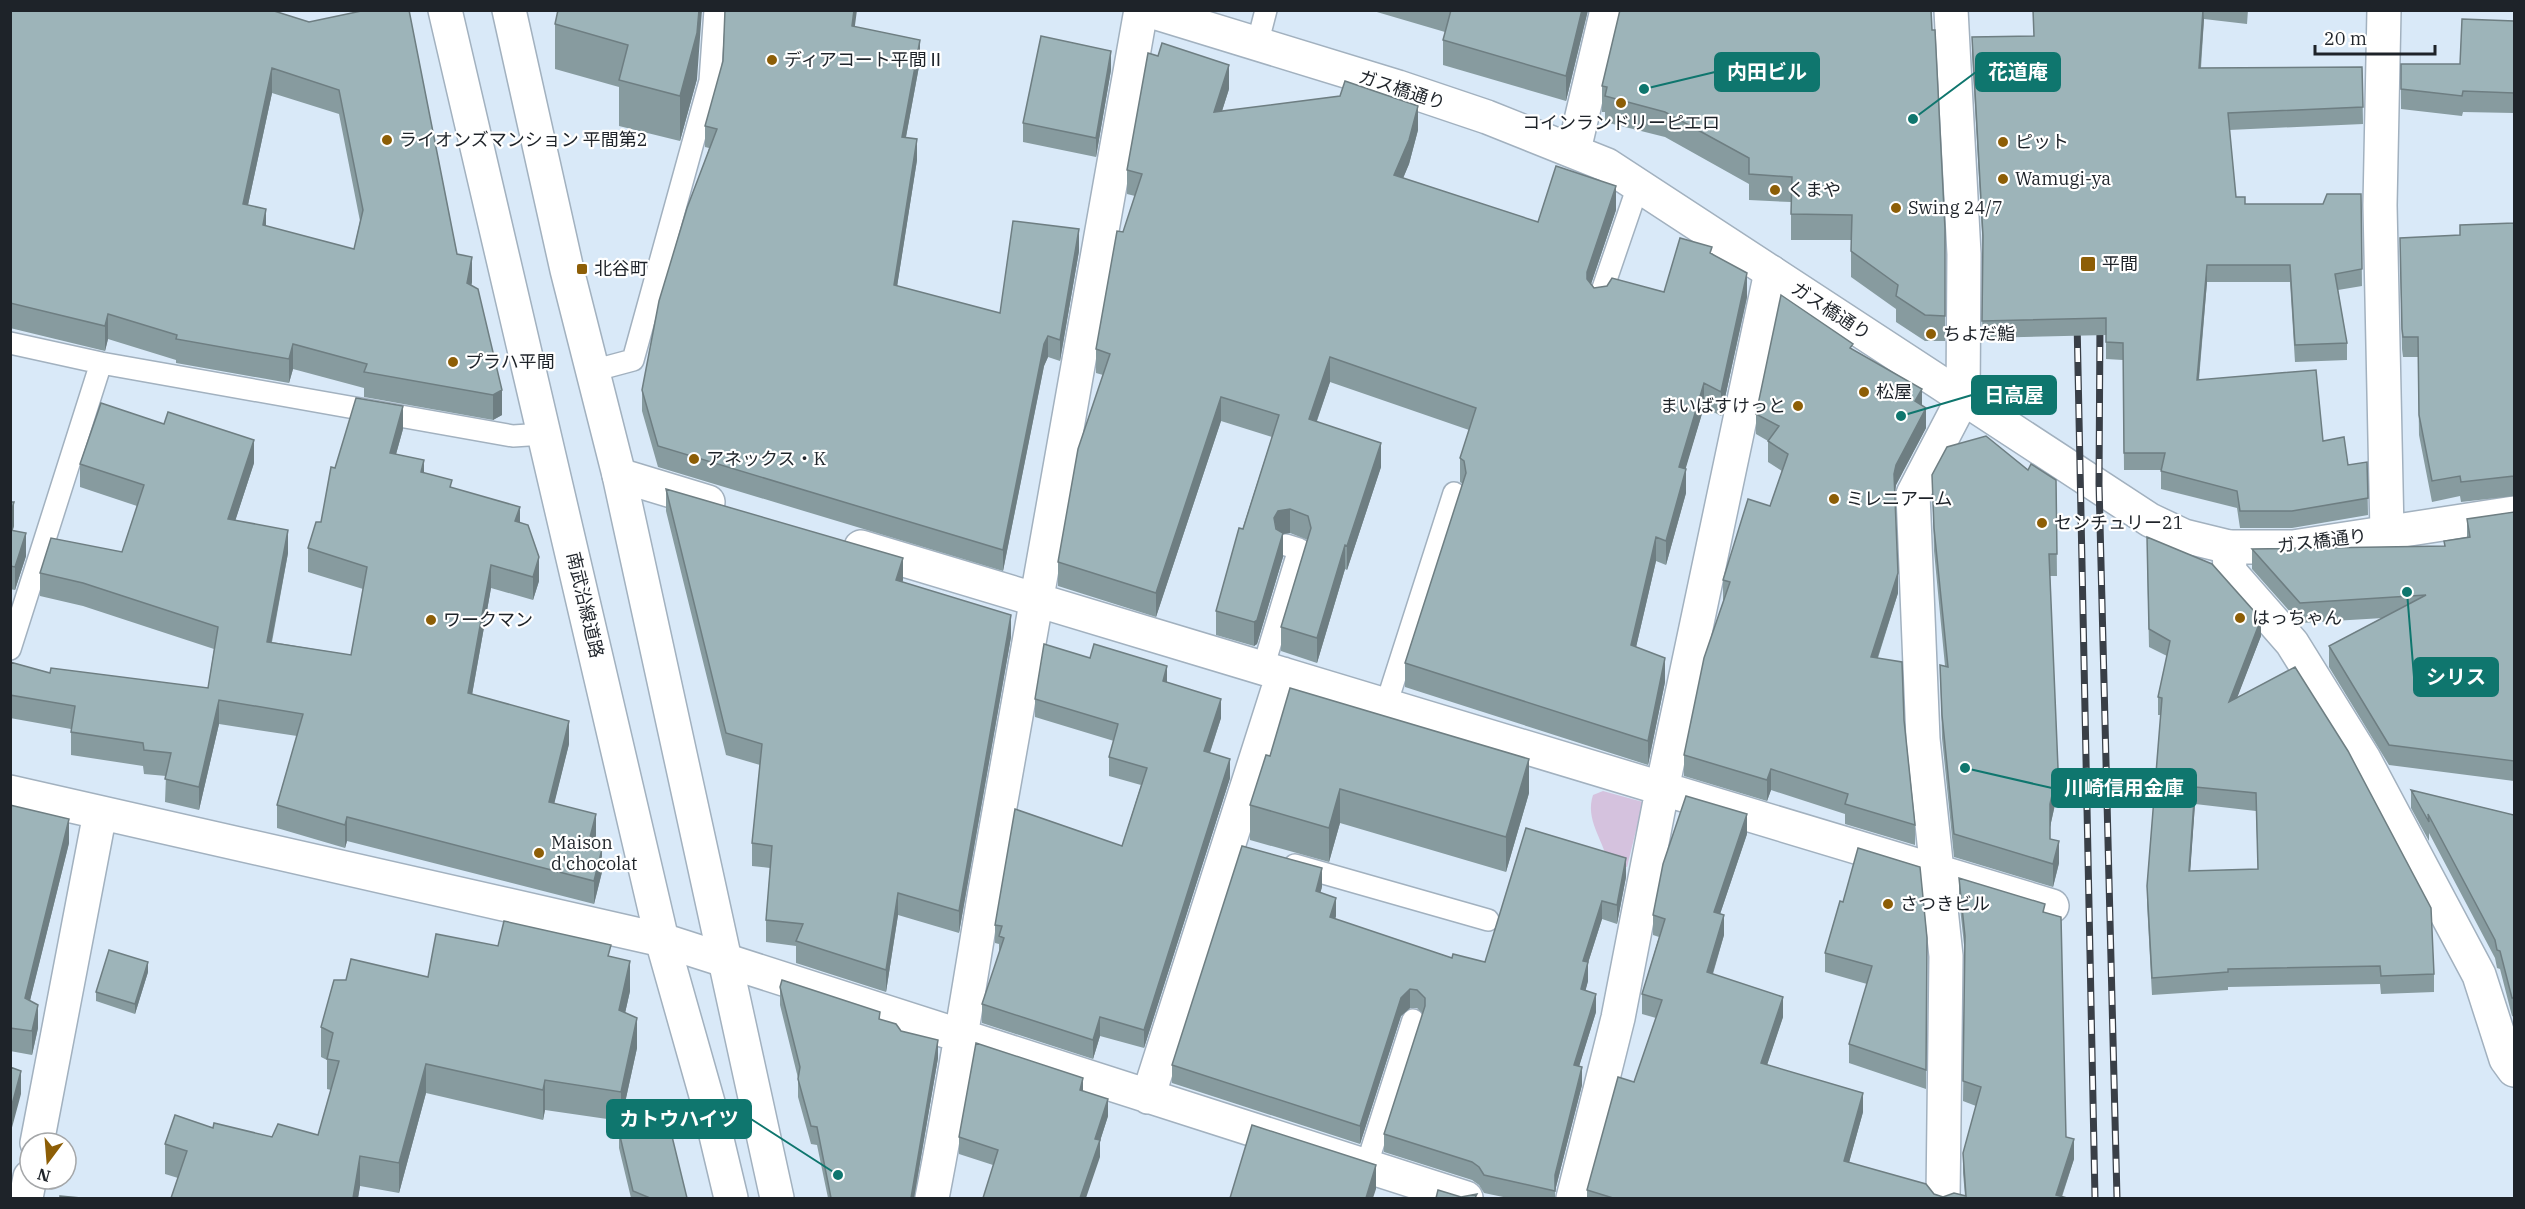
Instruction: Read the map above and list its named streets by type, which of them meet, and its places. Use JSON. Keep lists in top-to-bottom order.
{
  "streets": {
    "street": ["ガス橋通り", "南武沿線道路"]
  },
  "places": {
    "other": [
      "ディアコート平間Ⅱ",
      "内田ビル",
      "コインランドリーピエロ",
      "花道庵",
      "ライオンズマンション 平間第2",
      "ピット",
      "Wamugi-ya",
      "くまや",
      "Swing 24/7",
      "ちよだ鮨",
      "プラハ平間",
      "松屋",
      "まいばすけっと",
      "日高屋",
      "アネックス・K",
      "ミレニアーム",
      "センチュリー21",
      "シリス",
      "はっちゃん",
      "ワークマン",
      "川崎信用金庫",
      "Maison d'chocolat",
      "さつきビル",
      "カトウハイツ"
    ],
    "transit": ["平間", "北谷町"]
  },
  "scale_bar": "20 m",
  "north": "bottom"
}
